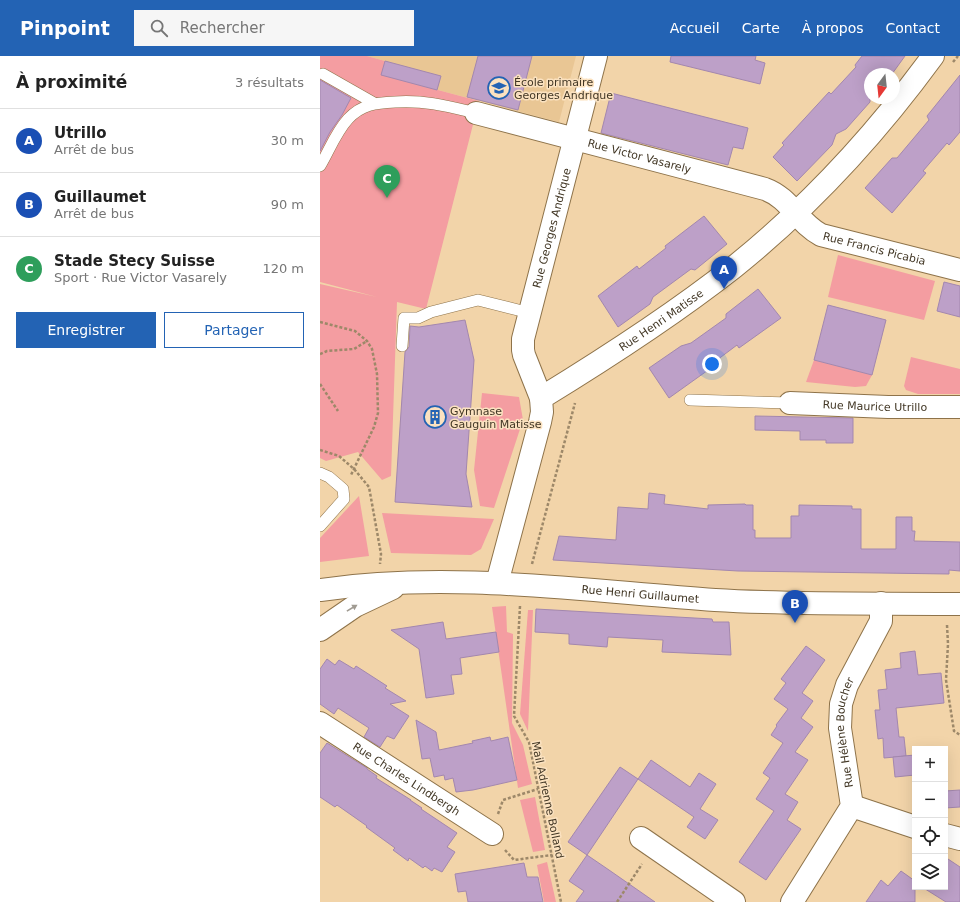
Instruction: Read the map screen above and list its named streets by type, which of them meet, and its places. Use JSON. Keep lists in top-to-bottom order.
{
  "streets": {
    "street": [
      "Rue Victor Vasarely",
      "Rue Georges Andrique",
      "Rue Francis Picabia",
      "Rue Henri Matisse",
      "Rue Maurice Utrillo",
      "Rue Henri Guillaumet",
      "Rue Hélène Boucher",
      "Rue Charles Lindbergh"
    ],
    "path": ["Mail Adrienne Bolland"]
  },
  "crossings": [
    ["Rue Victor Vasarely", "Rue Georges Andrique"],
    ["Rue Victor Vasarely", "Rue Francis Picabia"],
    ["Rue Victor Vasarely", "Rue Henri Matisse"],
    ["Rue Georges Andrique", "Rue Henri Matisse"],
    ["Rue Francis Picabia", "Rue Henri Matisse"],
    ["Rue Henri Guillaumet", "Rue Hélène Boucher"],
    ["Rue Henri Guillaumet", "Mail Adrienne Bolland"]
  ],
  "places": {
    "school or university": ["École primaire Georges Andrique"],
    "building": ["Gymnase Gauguin Matisse"]
  },
  "north": "bottom",
  "page": {
    "header": "Pinpoint",
    "search": "Rechercher",
    "nav": [
      "Accueil",
      "Carte",
      "À propos",
      "Contact"
    ],
    "heading": ["À proximité", "3 résultats"],
    "list": [
      {
        "mark": "A",
        "name": "Utrillo",
        "note": "Arrêt de bus",
        "value": "30 m"
      },
      {
        "mark": "B",
        "name": "Guillaumet",
        "note": "Arrêt de bus",
        "value": "90 m"
      },
      {
        "mark": "C",
        "name": "Stade Stecy Suisse",
        "note": "Sport · Rue Victor Vasarely",
        "value": "120 m"
      }
    ],
    "pins": ["C", "A", "B"],
    "buttons": ["Enregistrer", "Partager"],
    "map_buttons": ["+", "−"]
  }
}
